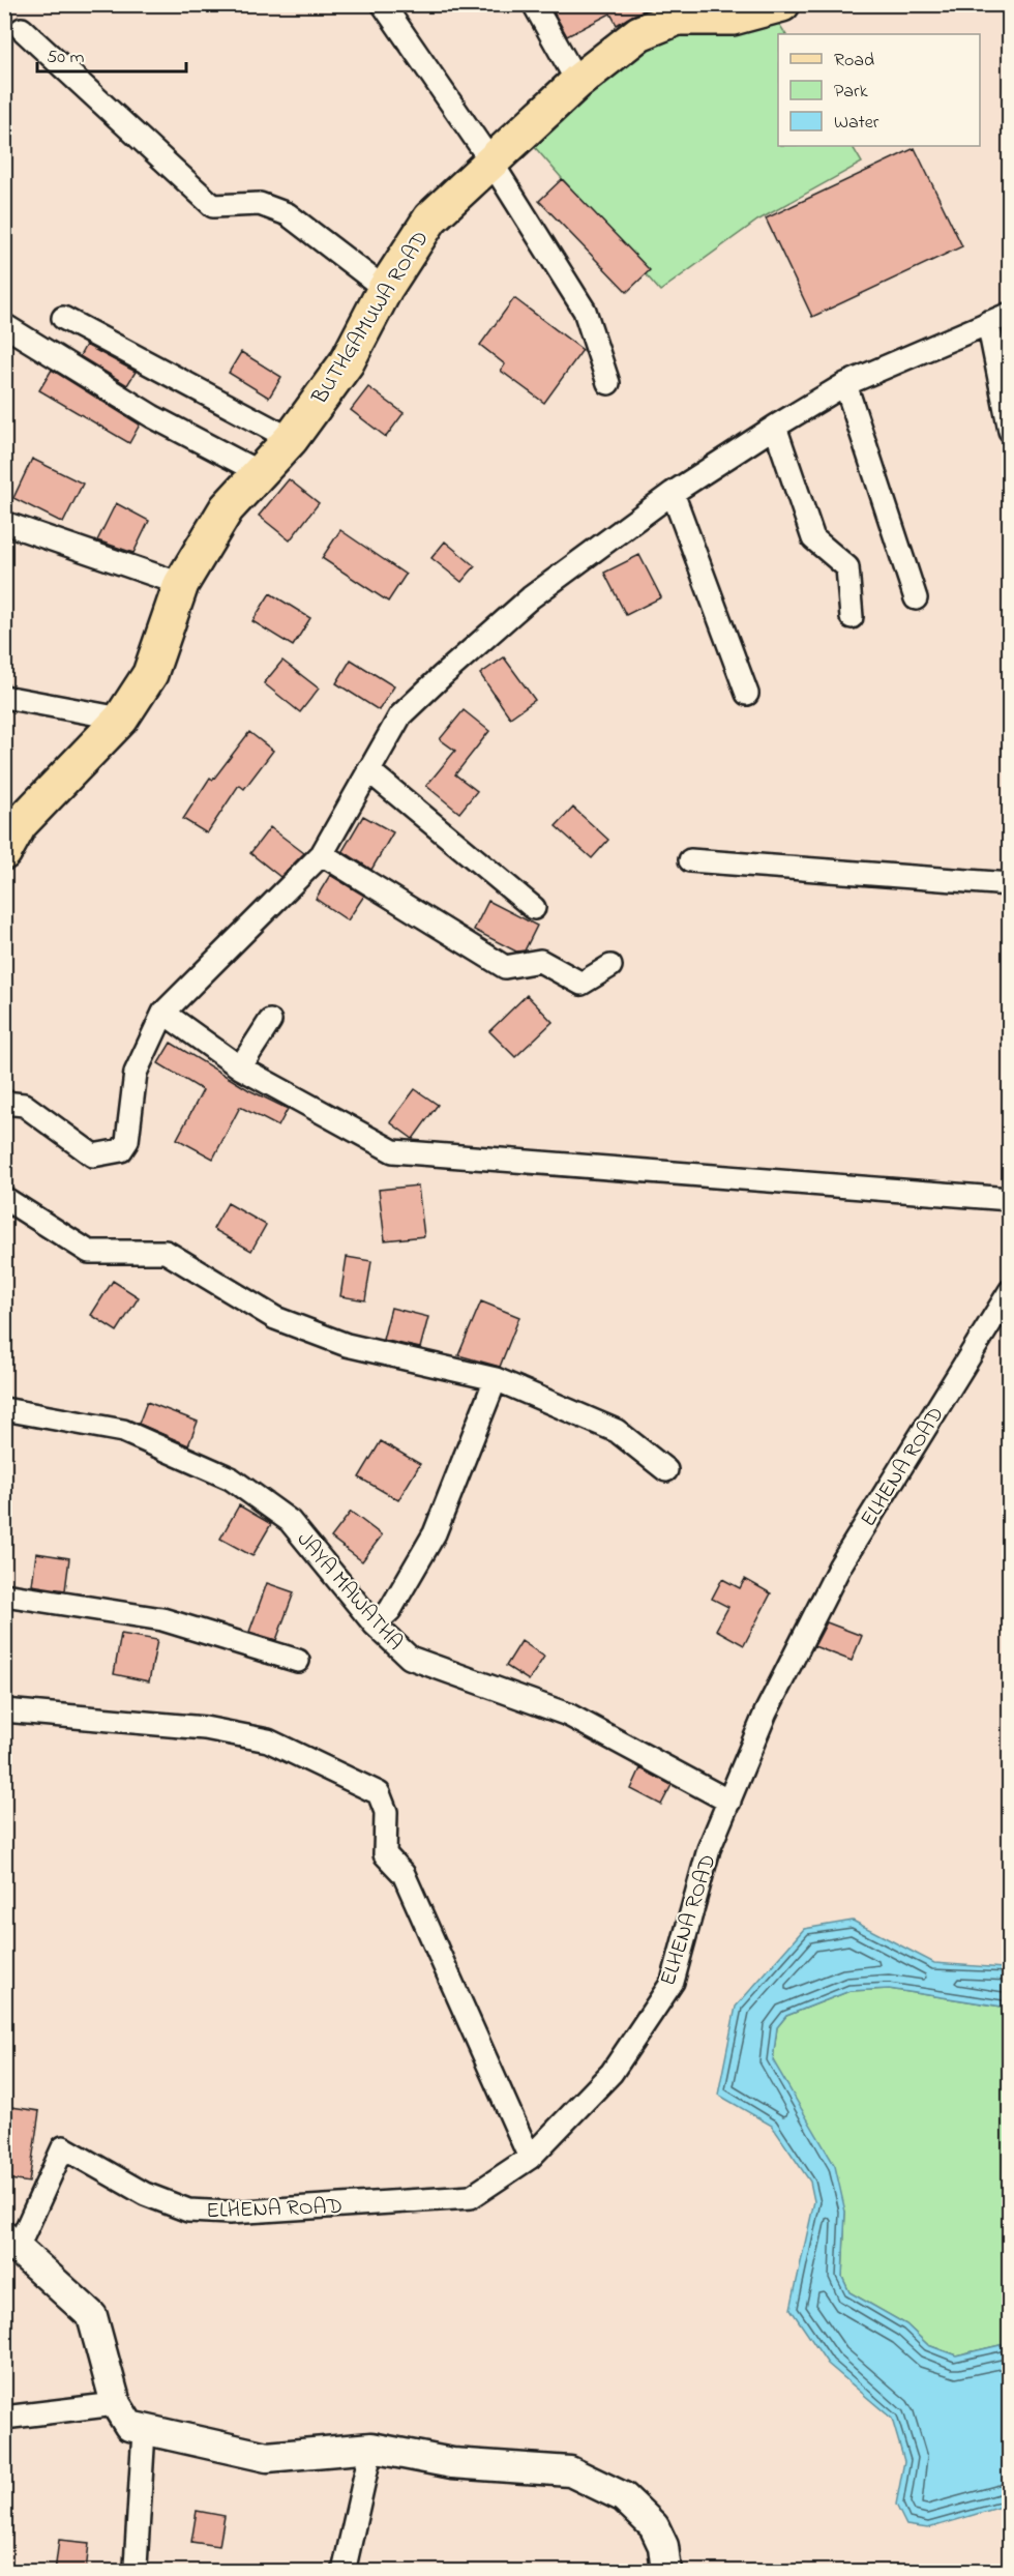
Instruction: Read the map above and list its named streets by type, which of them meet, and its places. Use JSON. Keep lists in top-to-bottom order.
{
  "streets": {
    "main road": ["BUTHGAMUWA ROAD"],
    "street": ["ELHENA ROAD", "JAYA MAWATHA"]
  },
  "crossings": [
    ["ELHENA ROAD", "JAYA MAWATHA"]
  ],
  "legend": ["Road", "Park", "Water"],
  "scale_bar": "50 m"
}
